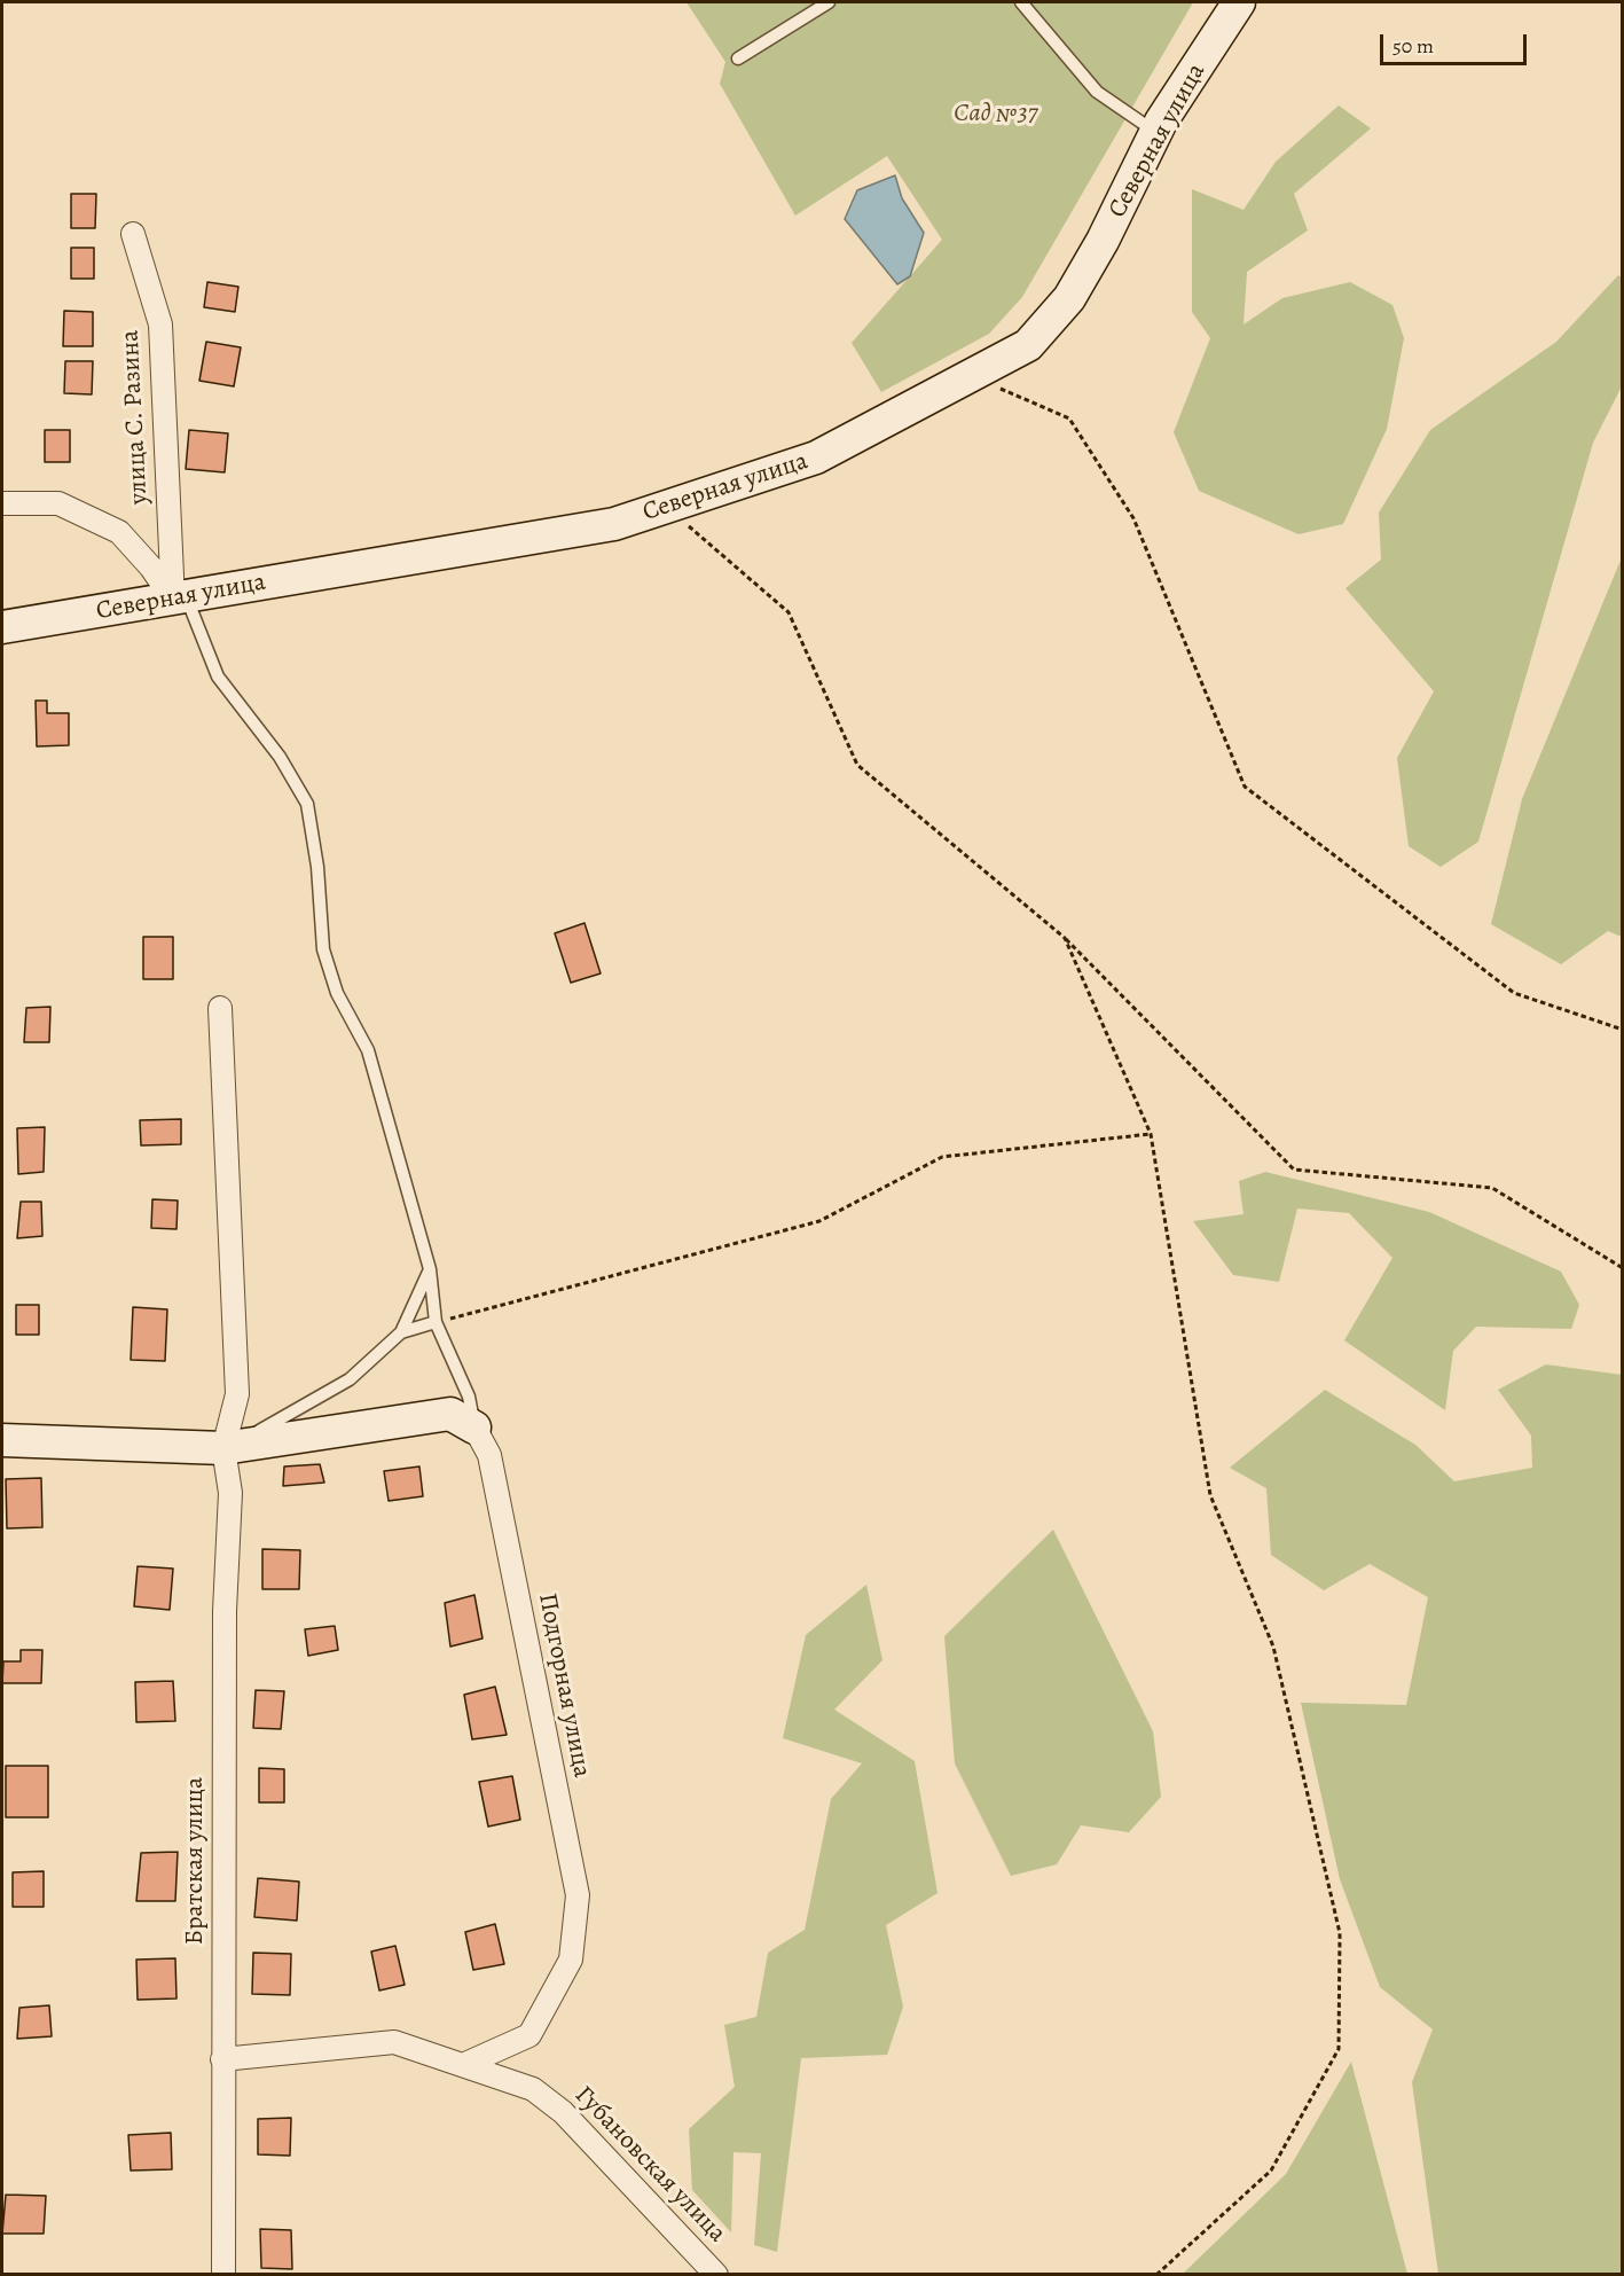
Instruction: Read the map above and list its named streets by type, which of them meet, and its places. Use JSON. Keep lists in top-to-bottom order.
{
  "streets": {
    "street": [
      "Северная улица",
      "улица С. Разина",
      "Подгорная улица",
      "Братская улица",
      "Губановская улица"
    ]
  },
  "crossings": [
    ["Северная улица", "улица С. Разина"],
    ["Подгорная улица", "Губановская улица"],
    ["Братская улица", "Губановская улица"]
  ],
  "parks": ["Сад №37"],
  "scale_bar": "50 m"
}
